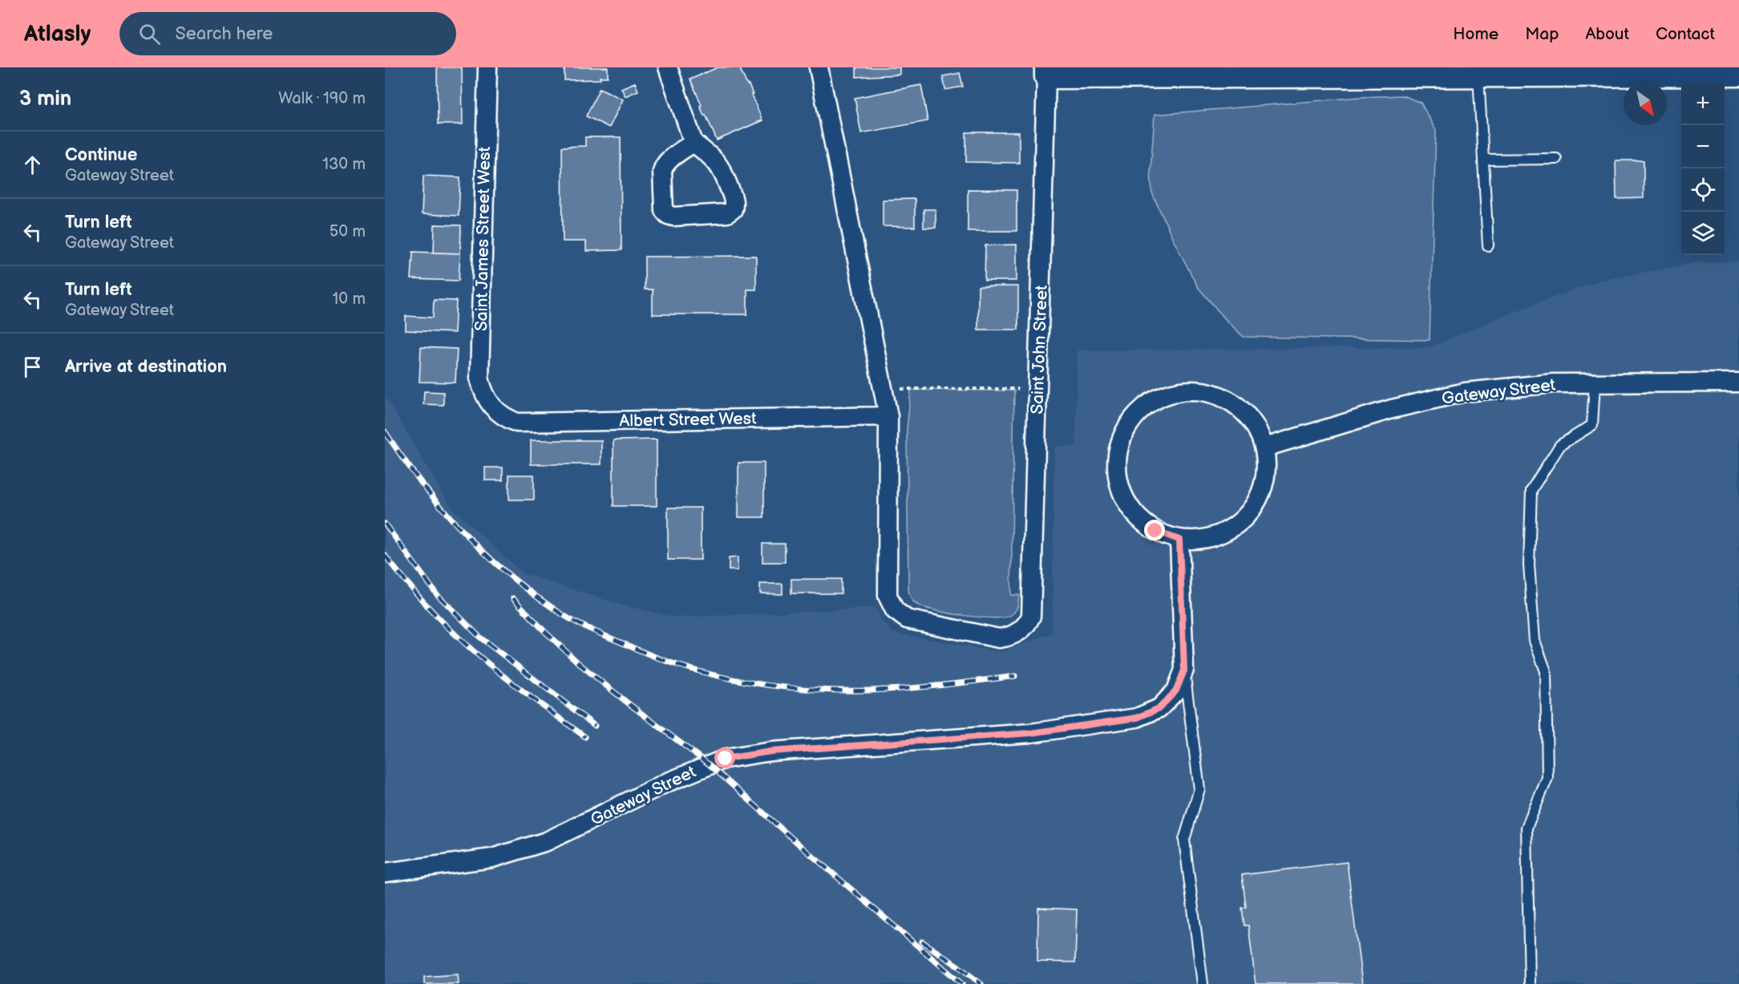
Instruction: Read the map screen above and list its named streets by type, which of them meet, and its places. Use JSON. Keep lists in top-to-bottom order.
{
  "streets": {
    "street": [
      "Saint James Street West",
      "Saint John Street",
      "Gateway Street",
      "Albert Street West"
    ]
  },
  "crossings": [
    ["Saint James Street West", "Albert Street West"],
    ["Saint John Street", "Albert Street West"]
  ],
  "north": "bottom right",
  "page": {
    "header": "Atlasly",
    "search": "Search here",
    "nav": [
      "Home",
      "Map",
      "About",
      "Contact"
    ],
    "heading": ["3 min", "Walk · 190 m"],
    "map_buttons": ["+", "−"],
    "list": [
      ["Continue", "Gateway Street", "130 m"],
      ["Turn left", "Gateway Street", "50 m"],
      ["Turn left", "Gateway Street", "10 m"],
      "Arrive at destination"
    ]
  }
}
